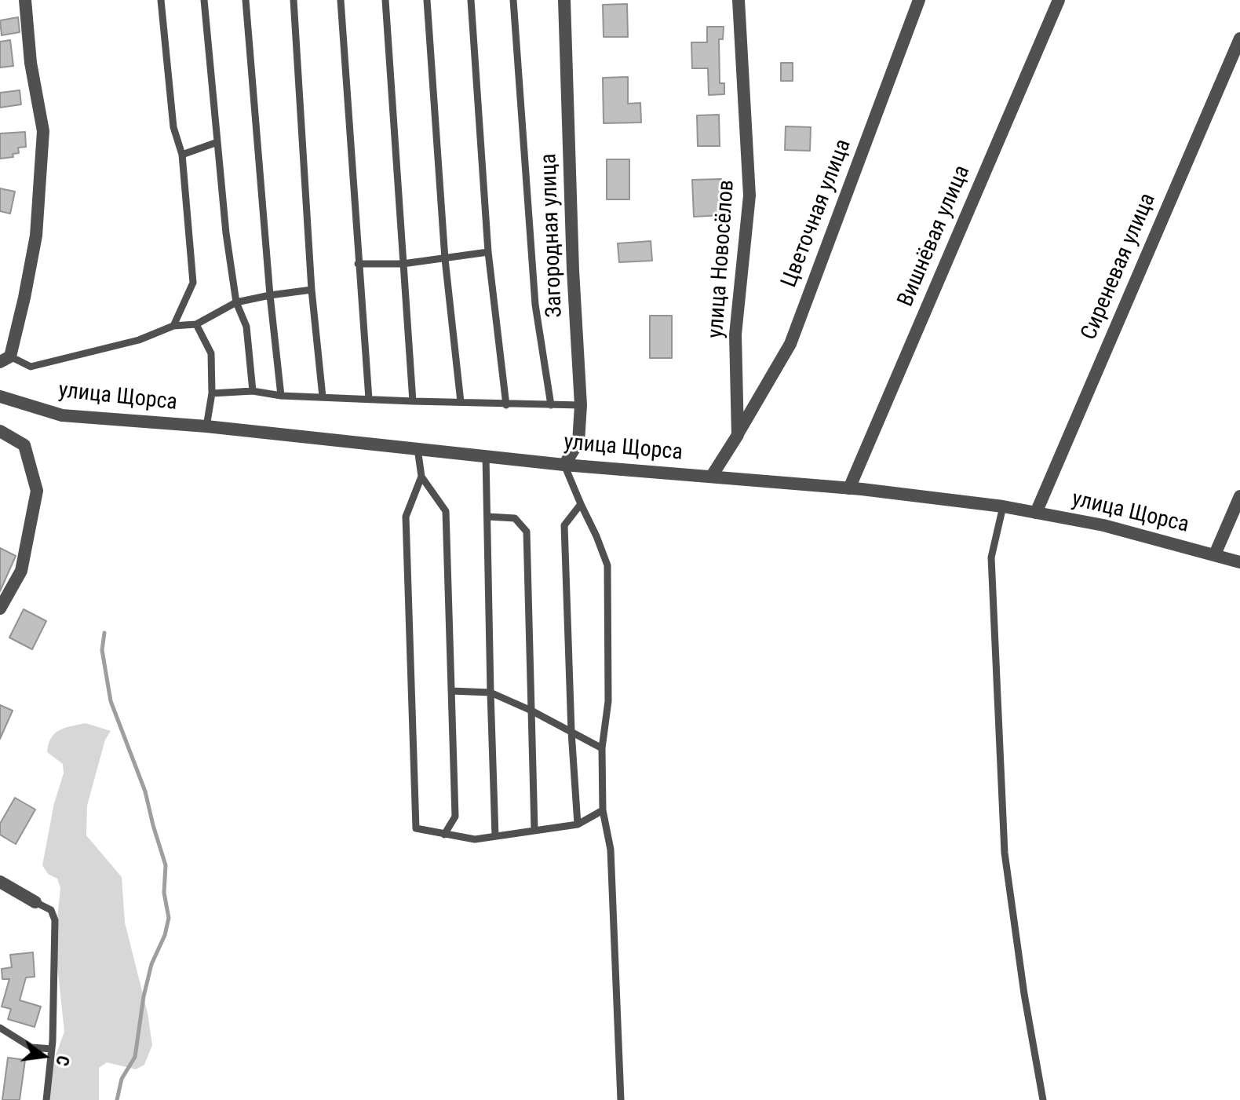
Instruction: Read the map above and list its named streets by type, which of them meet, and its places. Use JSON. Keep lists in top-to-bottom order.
{
  "streets": {
    "street": [
      "Цветочная улица",
      "Загородная улица",
      "Вишнёвая улица",
      "улица Новосёлов",
      "Сиреневая улица",
      "улица Щорса"
    ]
  },
  "crossings": [
    ["Цветочная улица", "улица Новосёлов"],
    ["Загородная улица", "улица Щорса"],
    ["Вишнёвая улица", "улица Щорса"],
    ["Сиреневая улица", "улица Щорса"]
  ],
  "north": "right"
}
